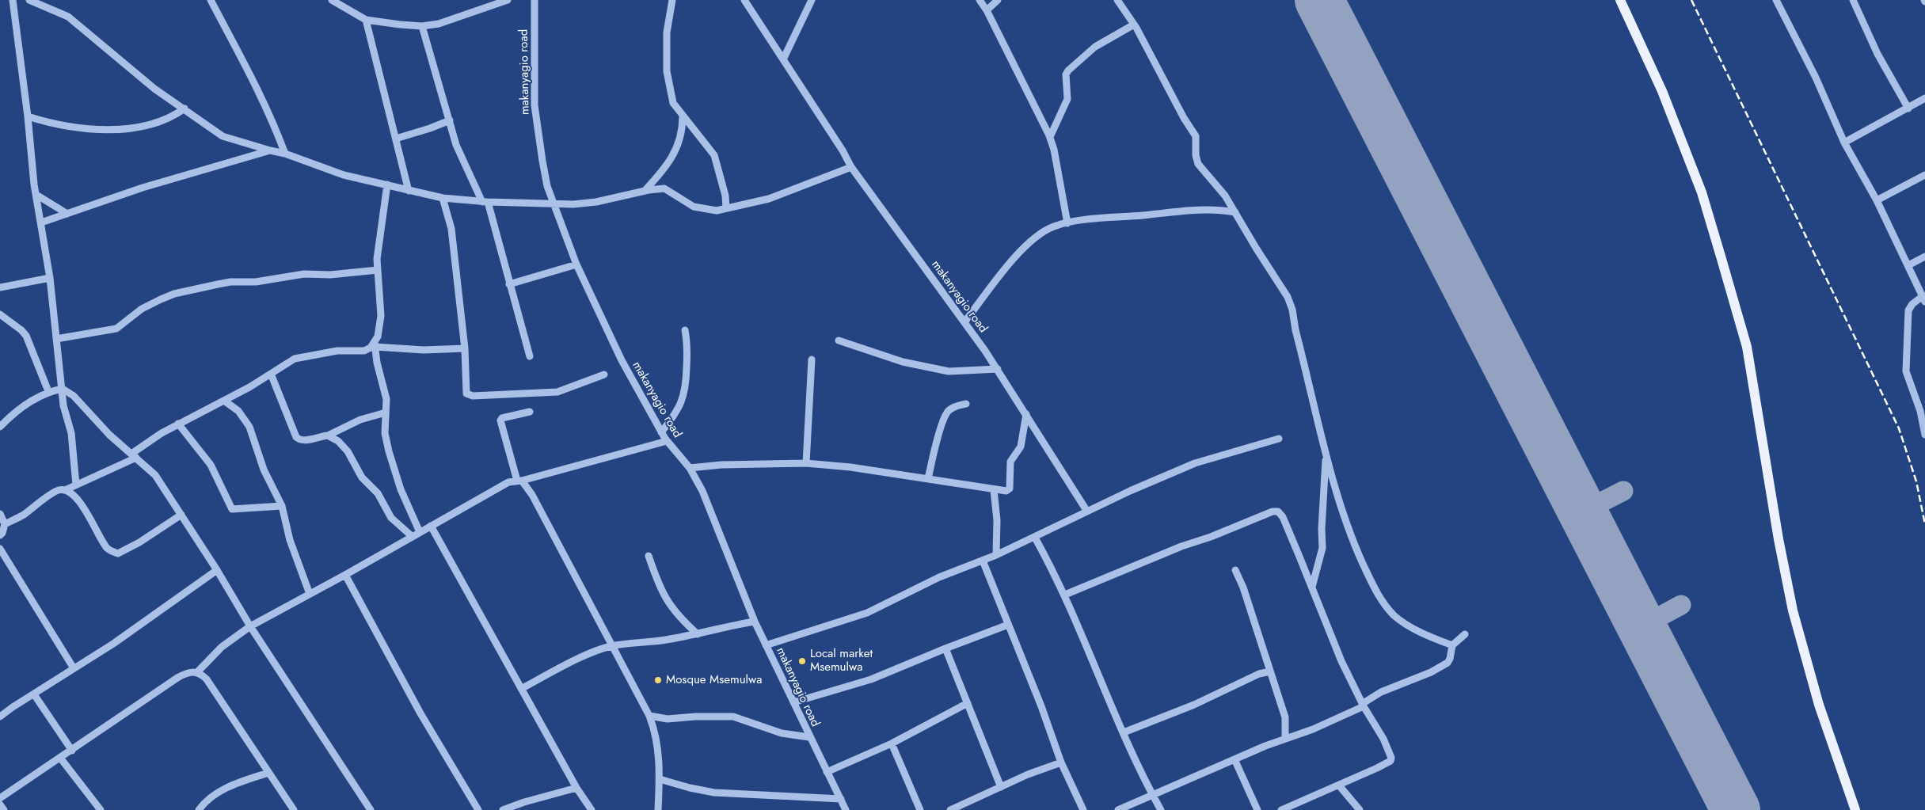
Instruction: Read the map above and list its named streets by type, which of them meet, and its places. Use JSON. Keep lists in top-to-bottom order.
{
  "streets": {
    "street": ["makanyagio road"]
  },
  "places": ["Local market Msemulwa", "Mosque Msemulwa"]
}
